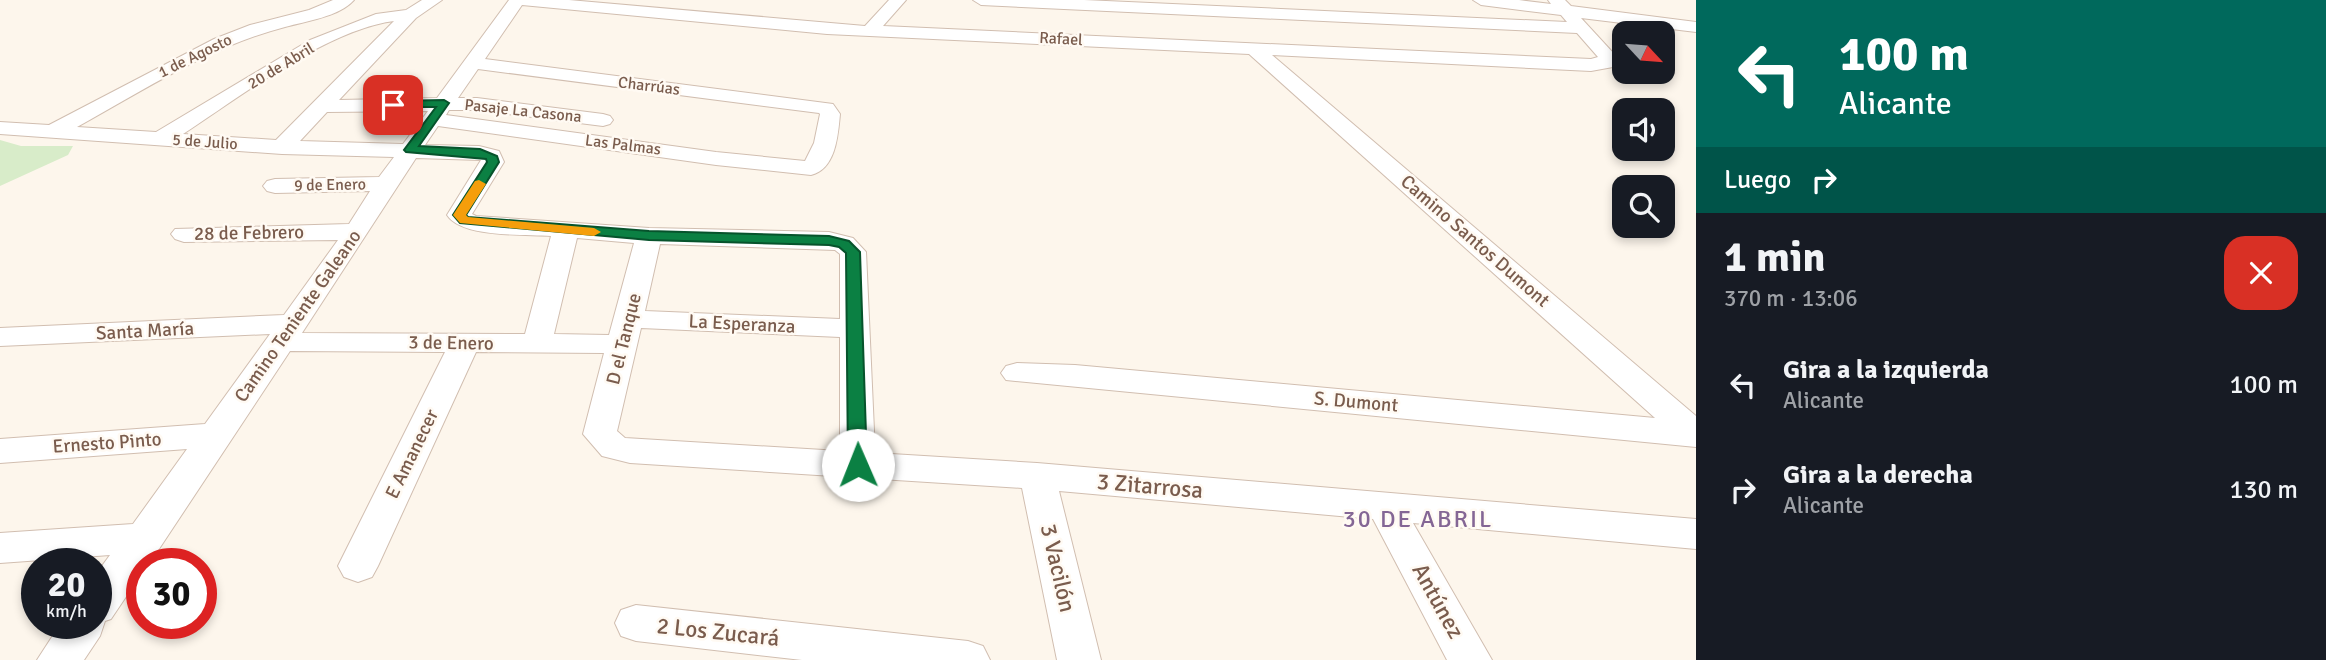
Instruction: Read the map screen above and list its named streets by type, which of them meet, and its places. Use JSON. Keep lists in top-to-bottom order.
{
  "streets": {
    "street": [
      "Rafael",
      "1 de Agosto",
      "20 de Abril",
      "Charrúas",
      "Pasaje La Casona",
      "5 de Julio",
      "Las Palmas",
      "9 de Enero",
      "28 de Febrero",
      "Camino Santos Dumont",
      "Camino Teniente Galeano",
      "La Esperanza",
      "Santa María",
      "D el Tanque",
      "3 de Enero",
      "S. Dumont",
      "Ernesto Pinto",
      "E Amanecer",
      "3 Zitarrosa",
      "3 Vacilón",
      "Antúnez",
      "2 Los Zucará"
    ]
  },
  "crossings": [
    ["Rafael", "Camino Santos Dumont"],
    ["Rafael", "Camino Teniente Galeano"],
    ["1 de Agosto", "5 de Julio"],
    ["20 de Abril", "5 de Julio"],
    ["Charrúas", "Las Palmas"],
    ["Charrúas", "Camino Teniente Galeano"],
    ["Pasaje La Casona", "Las Palmas"],
    ["Pasaje La Casona", "Camino Teniente Galeano"],
    ["5 de Julio", "Camino Teniente Galeano"],
    ["Las Palmas", "Camino Teniente Galeano"],
    ["9 de Enero", "Camino Teniente Galeano"],
    ["28 de Febrero", "Camino Teniente Galeano"],
    ["Camino Santos Dumont", "S. Dumont"],
    ["Camino Teniente Galeano", "Santa María"],
    ["Camino Teniente Galeano", "3 de Enero"],
    ["Camino Teniente Galeano", "Ernesto Pinto"],
    ["La Esperanza", "D el Tanque"],
    ["La Esperanza", "3 de Enero"],
    ["Santa María", "3 de Enero"],
    ["D el Tanque", "3 de Enero"],
    ["D el Tanque", "3 Zitarrosa"],
    ["3 de Enero", "E Amanecer"],
    ["3 Zitarrosa", "3 Vacilón"],
    ["3 Zitarrosa", "Antúnez"]
  ],
  "districts": ["30 DE ABRIL"],
  "north": "bottom right",
  "page": {
    "turn": ["100 m", "Alicante"],
    "then": "Luego",
    "heading": ["1 min", "370 m · 13:06"],
    "list": [
      {
        "name": "Gira a la izquierda",
        "note": "Alicante",
        "value": "100 m"
      },
      {
        "name": "Gira a la derecha",
        "note": "Alicante",
        "value": "130 m"
      }
    ],
    "speed": "20 km/h",
    "limit": "30"
  }
}
